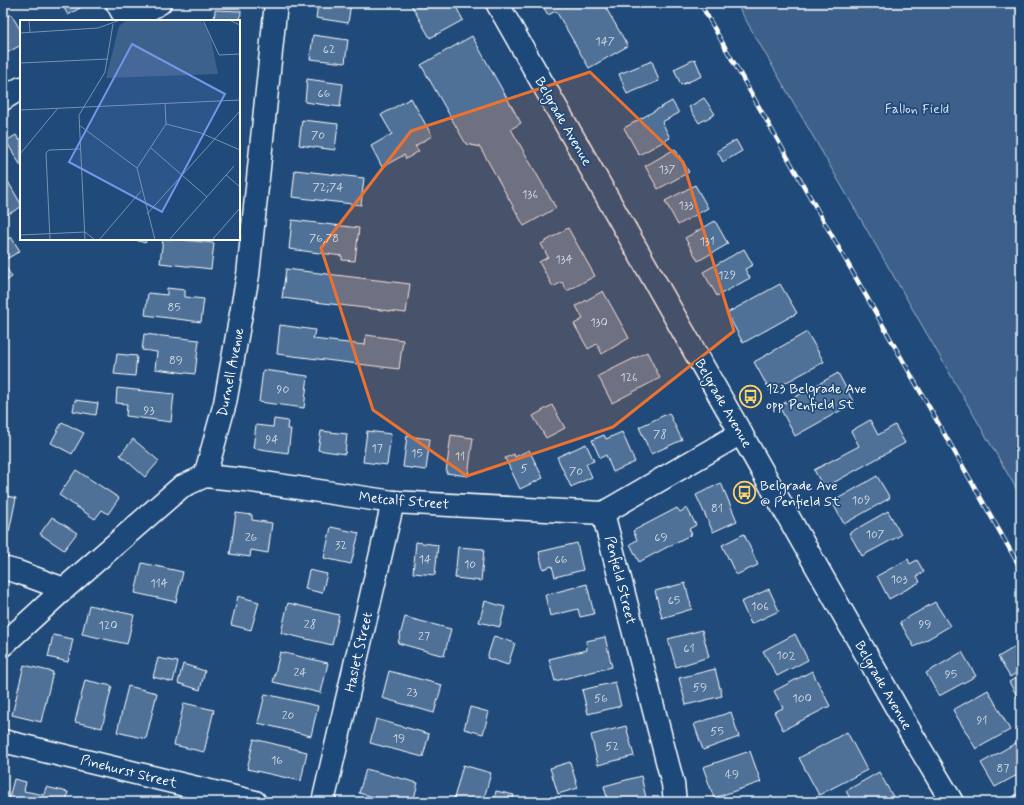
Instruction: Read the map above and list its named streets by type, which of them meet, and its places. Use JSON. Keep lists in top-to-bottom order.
{
  "streets": {
    "street": [
      "Belgrade Avenue",
      "Durnell Avenue",
      "Metcalf Street",
      "Penfield Street",
      "Haslet Street",
      "Pinehurst Street"
    ]
  },
  "crossings": [
    ["Durnell Avenue", "Metcalf Street"],
    ["Metcalf Street", "Penfield Street"],
    ["Metcalf Street", "Haslet Street"]
  ],
  "parks": ["Fallon Field"],
  "places": {
    "bus stop": ["123 Belgrade Ave opp Penfield St", "Belgrade Ave @ Penfield St"]
  },
  "house_numbers": [
    "147",
    "62",
    "66",
    "70",
    "137",
    "72;74",
    "136",
    "133",
    "76,78",
    "131",
    "134",
    "129",
    "85",
    "130",
    "89",
    "126",
    "90",
    "93",
    "78",
    "94",
    "17",
    "15",
    "11",
    "5",
    "70",
    "109",
    "81",
    "107",
    "26",
    "69",
    "32",
    "14",
    "66",
    "10",
    "103",
    "114",
    "65",
    "106",
    "28",
    "99",
    "120",
    "27",
    "61",
    "102",
    "24",
    "95",
    "59",
    "23",
    "56",
    "100",
    "20",
    "91",
    "55",
    "19",
    "52",
    "16",
    "87",
    "49"
  ]
}
